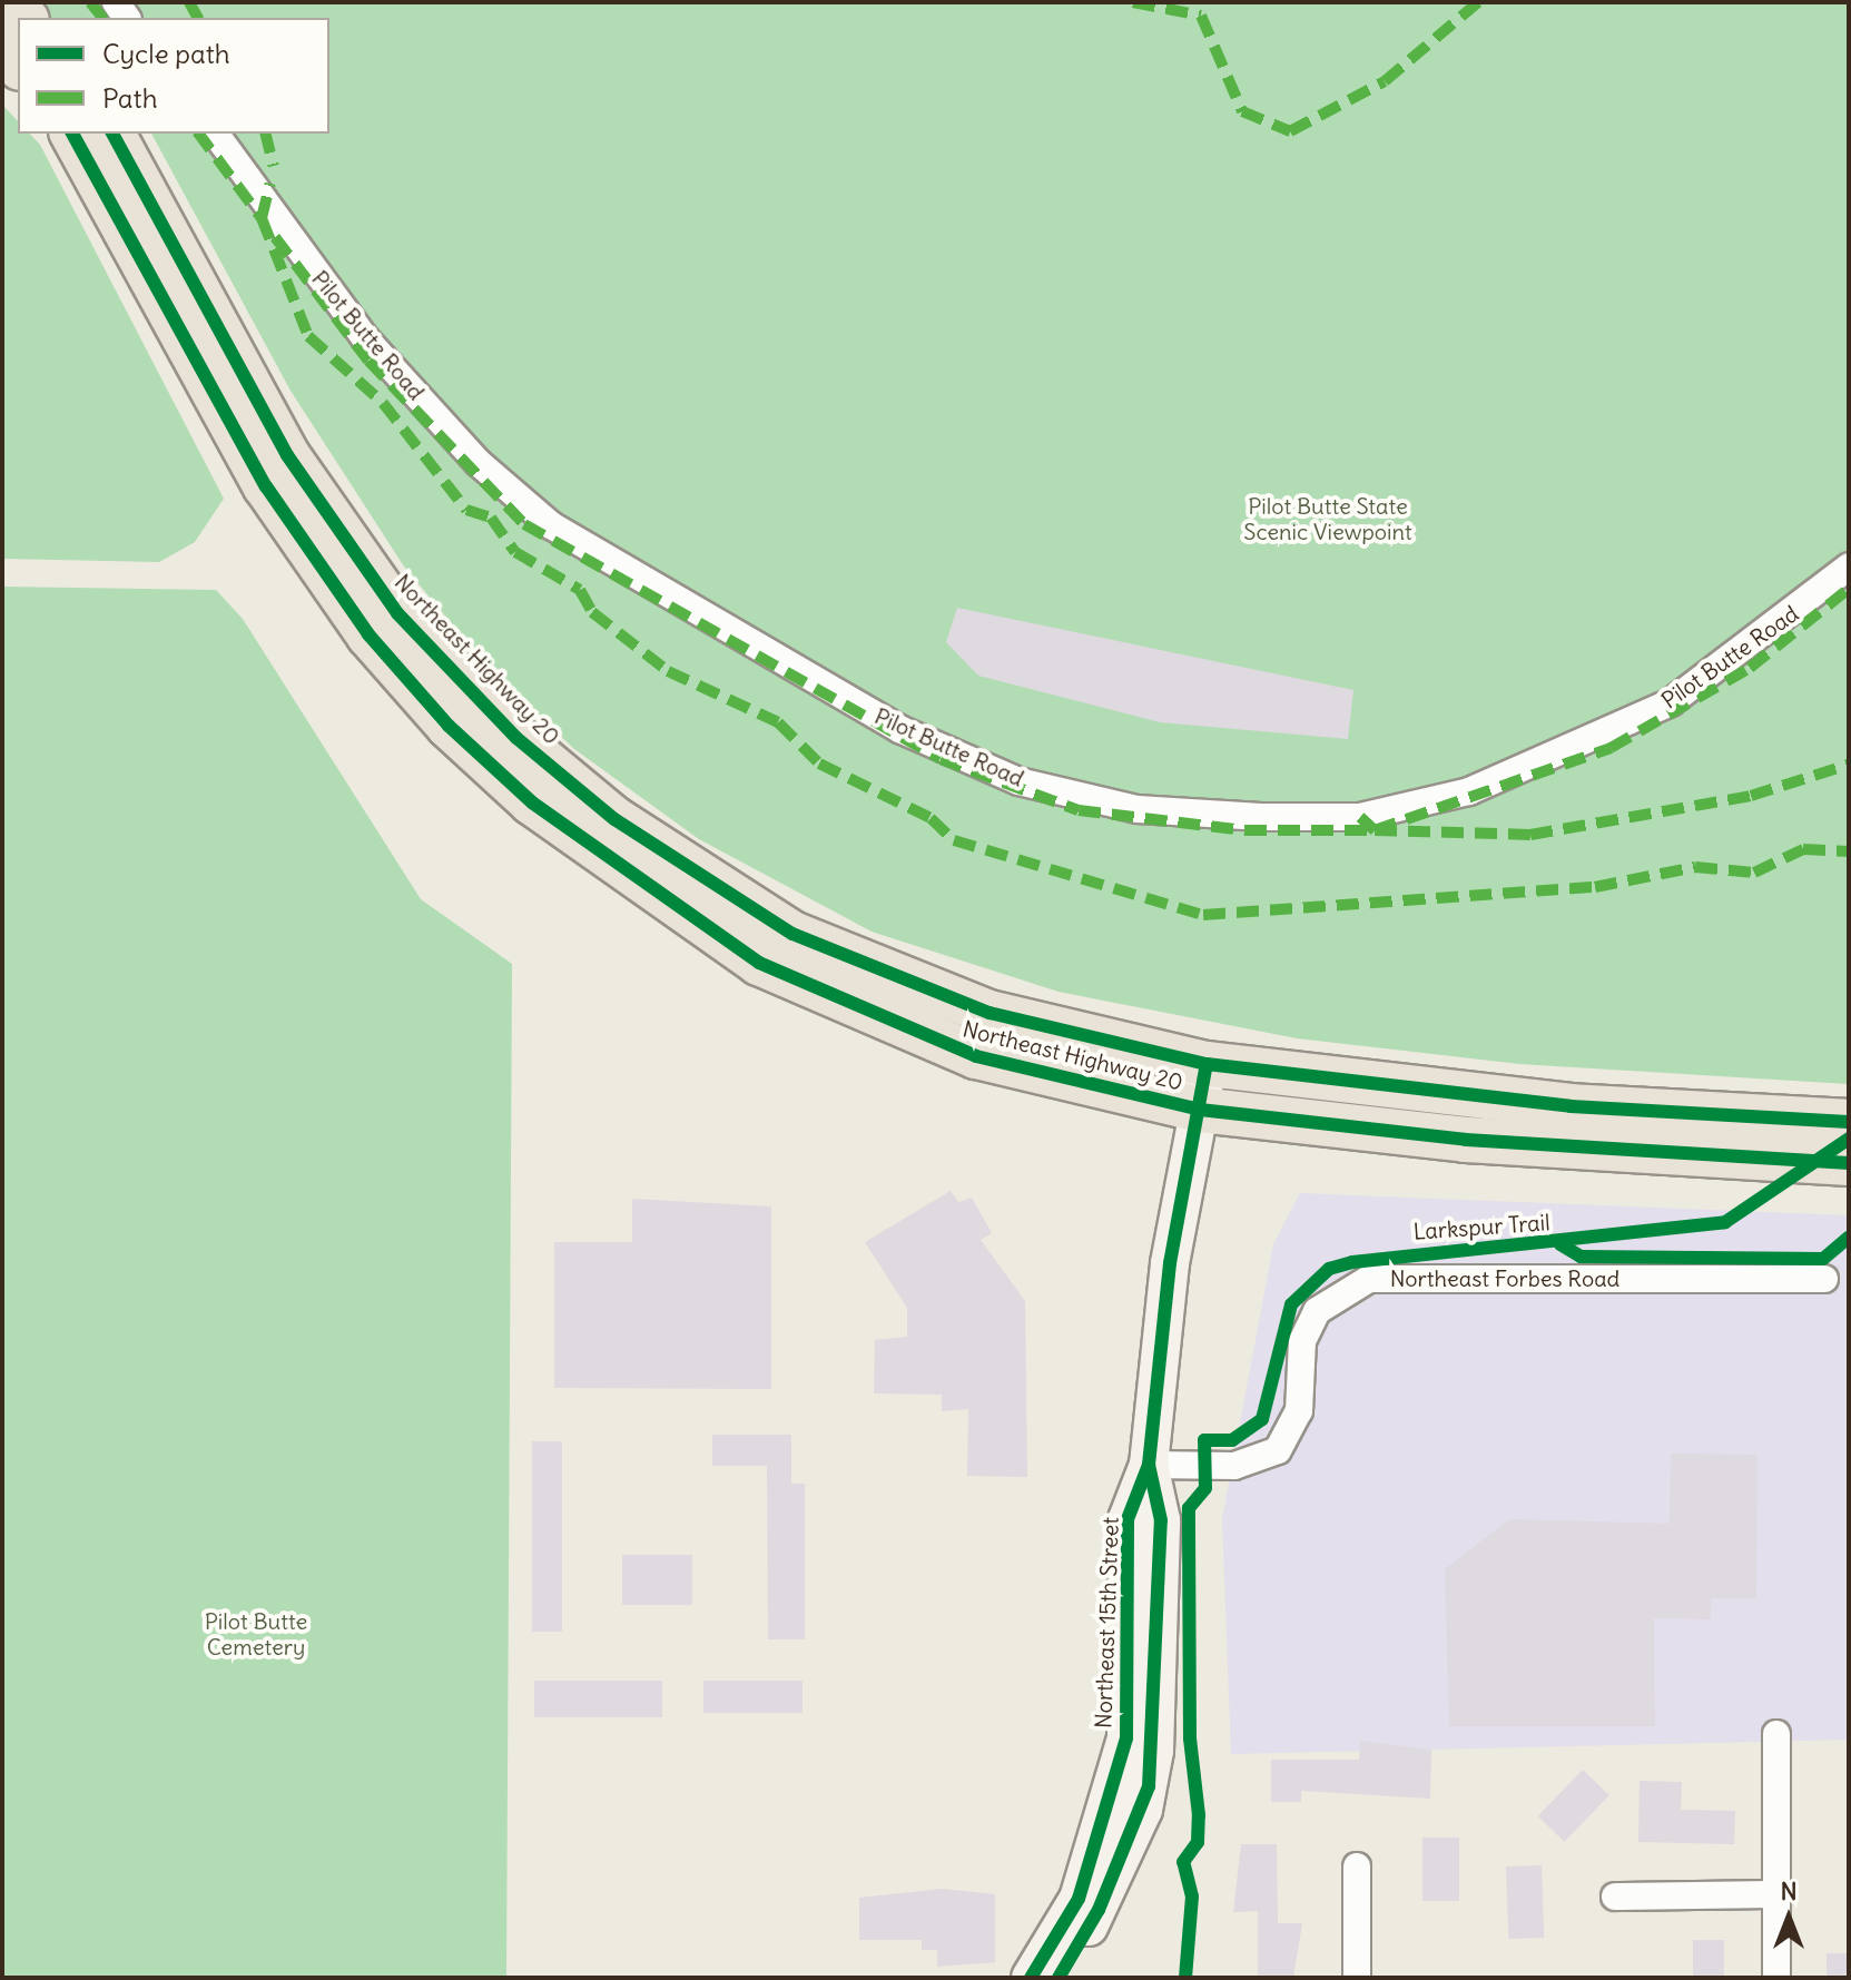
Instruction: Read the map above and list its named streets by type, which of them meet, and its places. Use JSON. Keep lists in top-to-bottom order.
{
  "streets": {
    "main road": ["Northeast Highway 20", "Northeast 15th Street"],
    "street": ["Pilot Butte Road", "Northeast Forbes Road"],
    "cycle path": ["Larkspur Trail"]
  },
  "crossings": [
    ["Northeast Highway 20", "Northeast 15th Street"],
    ["Northeast Forbes Road", "Northeast 15th Street"]
  ],
  "parks": ["Pilot Butte State Scenic Viewpoint", "Pilot Butte Cemetery"],
  "legend": ["Cycle path", "Path"],
  "north": "top"
}
